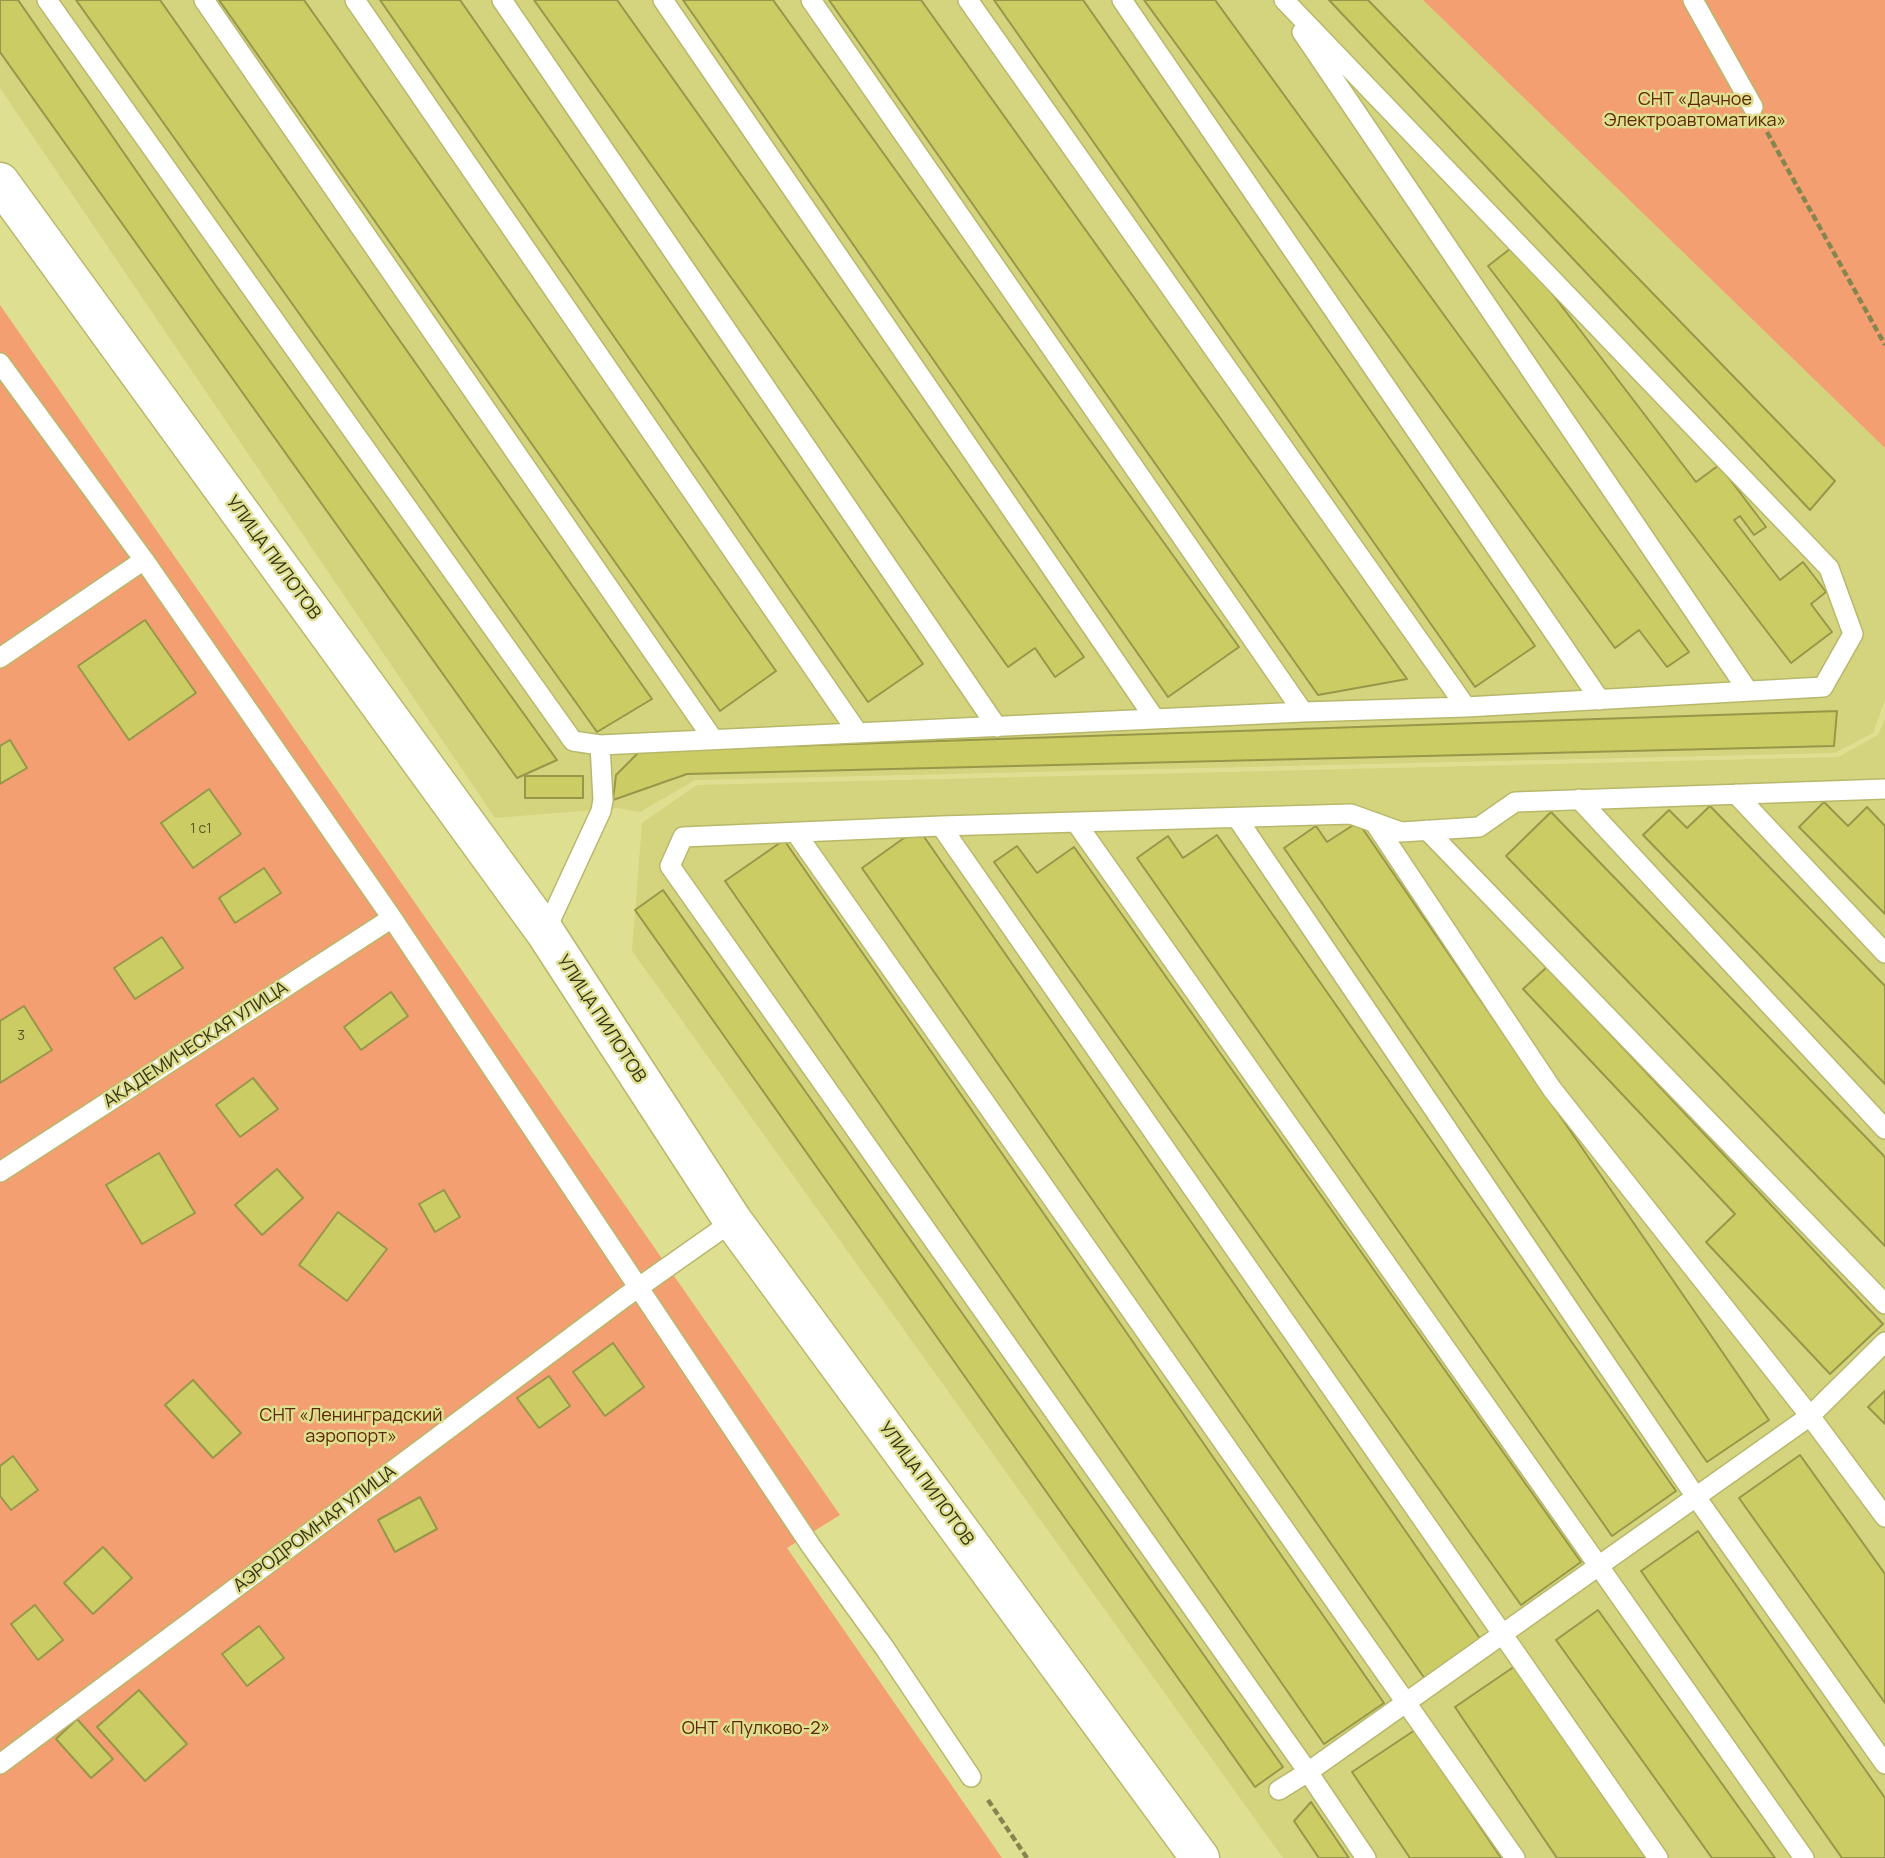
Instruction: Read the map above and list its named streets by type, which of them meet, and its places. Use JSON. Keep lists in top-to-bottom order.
{
  "streets": {
    "street": ["УЛИЦА ПИЛОТОВ"],
    "lane": ["АКАДЕМИЧЕСКАЯ УЛИЦА", "АЭРОДРОМНАЯ УЛИЦА"]
  },
  "crossings": [
    ["УЛИЦА ПИЛОТОВ", "АЭРОДРОМНАЯ УЛИЦА"]
  ],
  "parks": ["СНТ «Дачное Электроавтоматика»", "СНТ «Ленинградский аэропорт»", "ОНТ «Пулково-2»"],
  "house_numbers": ["1 с1", "3"]
}
